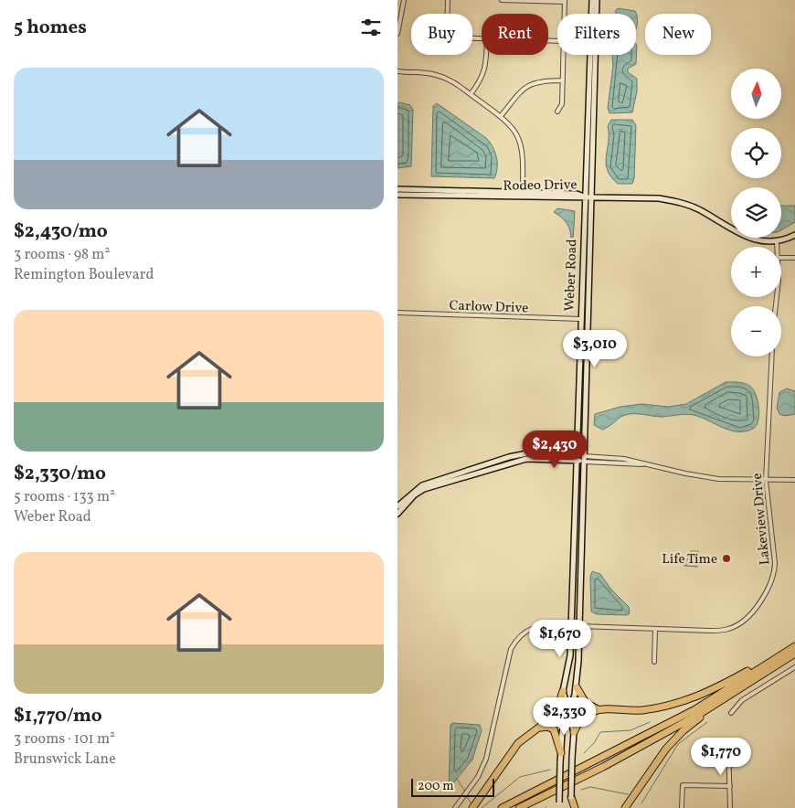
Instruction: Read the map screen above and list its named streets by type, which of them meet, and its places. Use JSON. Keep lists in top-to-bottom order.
{
  "streets": {
    "main road": ["Rodeo Drive", "Weber Road"],
    "street": ["Carlow Drive", "Lakeview Drive"]
  },
  "crossings": [
    ["Rodeo Drive", "Weber Road"],
    ["Weber Road", "Carlow Drive"],
    ["Weber Road", "Lakeview Drive"]
  ],
  "places": ["Life Time"],
  "scale_bar": "200 m",
  "north": "top",
  "page": {
    "heading": "5 homes",
    "chip": [
      "Buy",
      "Rent",
      "Filters",
      "New"
    ],
    "list": [
      {
        "name": "$2,430/mo",
        "note": "3 rooms · 98 m² · Remington Boulevard"
      },
      {
        "name": "$2,330/mo",
        "note": "5 rooms · 133 m² · Weber Road"
      },
      {
        "name": "$1,770/mo",
        "note": "3 rooms · 101 m² · Brunswick Lane"
      }
    ],
    "map_buttons": ["+", "−"],
    "price": [
      "$3,010",
      "$2,430",
      "$1,670",
      "$2,330",
      "$1,770"
    ],
    "scale": "200 m"
  }
}
